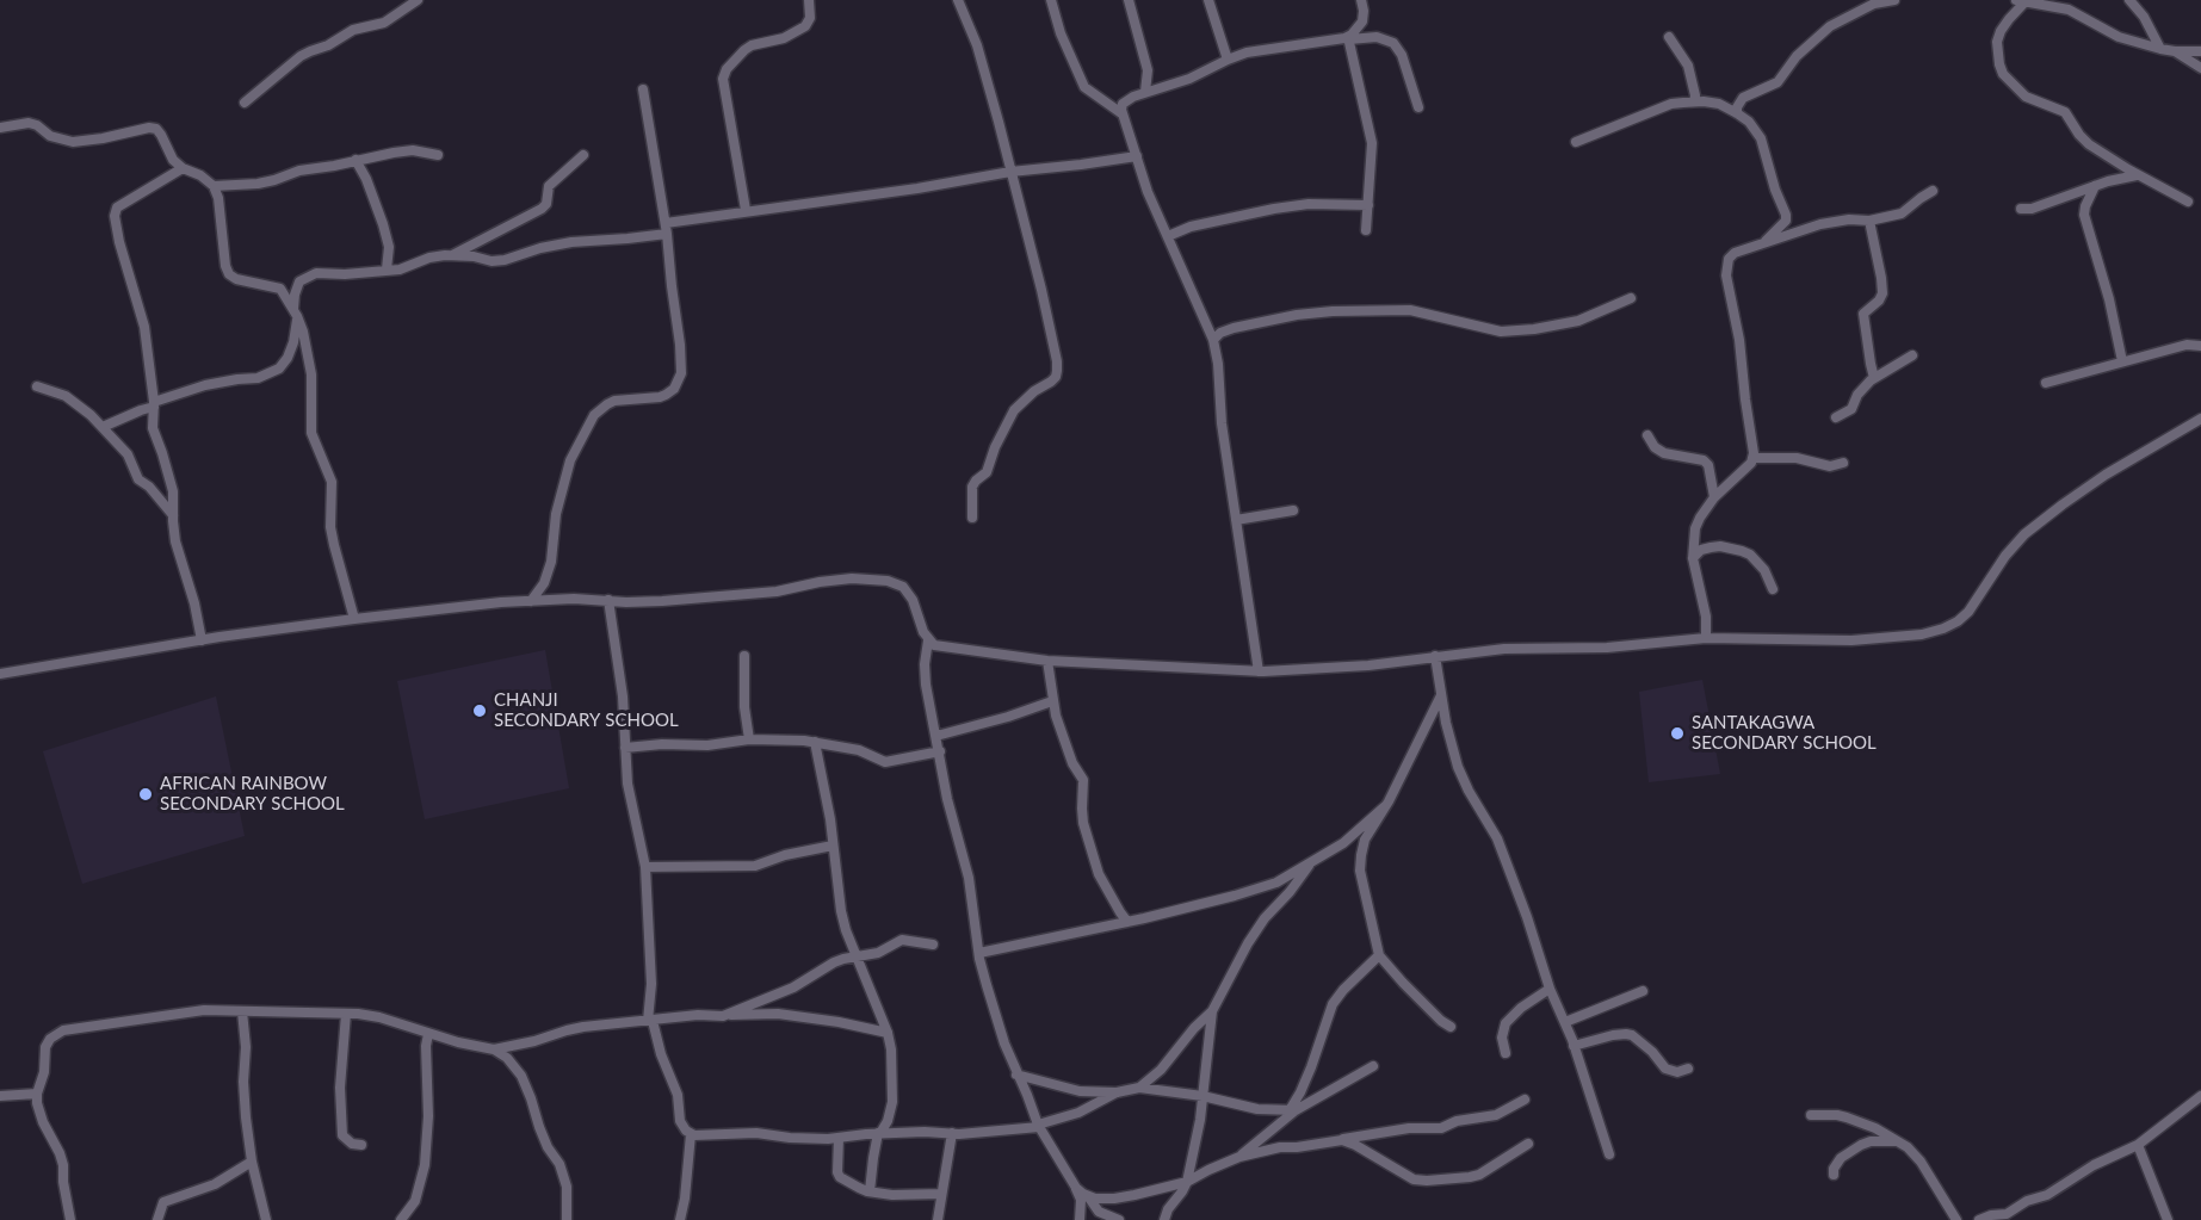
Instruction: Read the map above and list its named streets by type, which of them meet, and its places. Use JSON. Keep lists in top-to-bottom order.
{
  "places": ["CHANJI SECONDARY SCHOOL", "SANTAKAGWA SECONDARY SCHOOL", "AFRICAN RAINBOW SECONDARY SCHOOL"]
}
